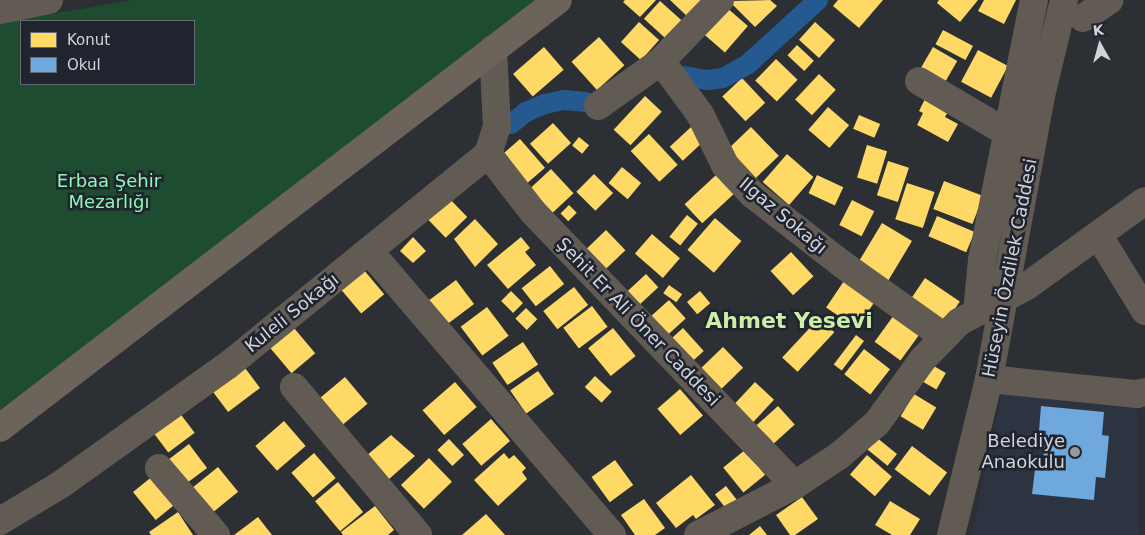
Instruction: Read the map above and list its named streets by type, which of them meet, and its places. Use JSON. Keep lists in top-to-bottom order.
{
  "streets": {
    "street": [
      "Ilgaz Sokağı",
      "Hüseyin Özdilek Caddesi",
      "Kuleli Sokağı",
      "Şehit Er Ali Öner Caddesi"
    ]
  },
  "crossings": [
    ["Kuleli Sokağı", "Şehit Er Ali Öner Caddesi"]
  ],
  "districts": ["Ahmet Yesevi"],
  "parks": ["Erbaa Şehir Mezarlığı"],
  "places": ["Belediye Anaokulu"],
  "legend": ["Konut", "Okul"],
  "north": "top"
}
